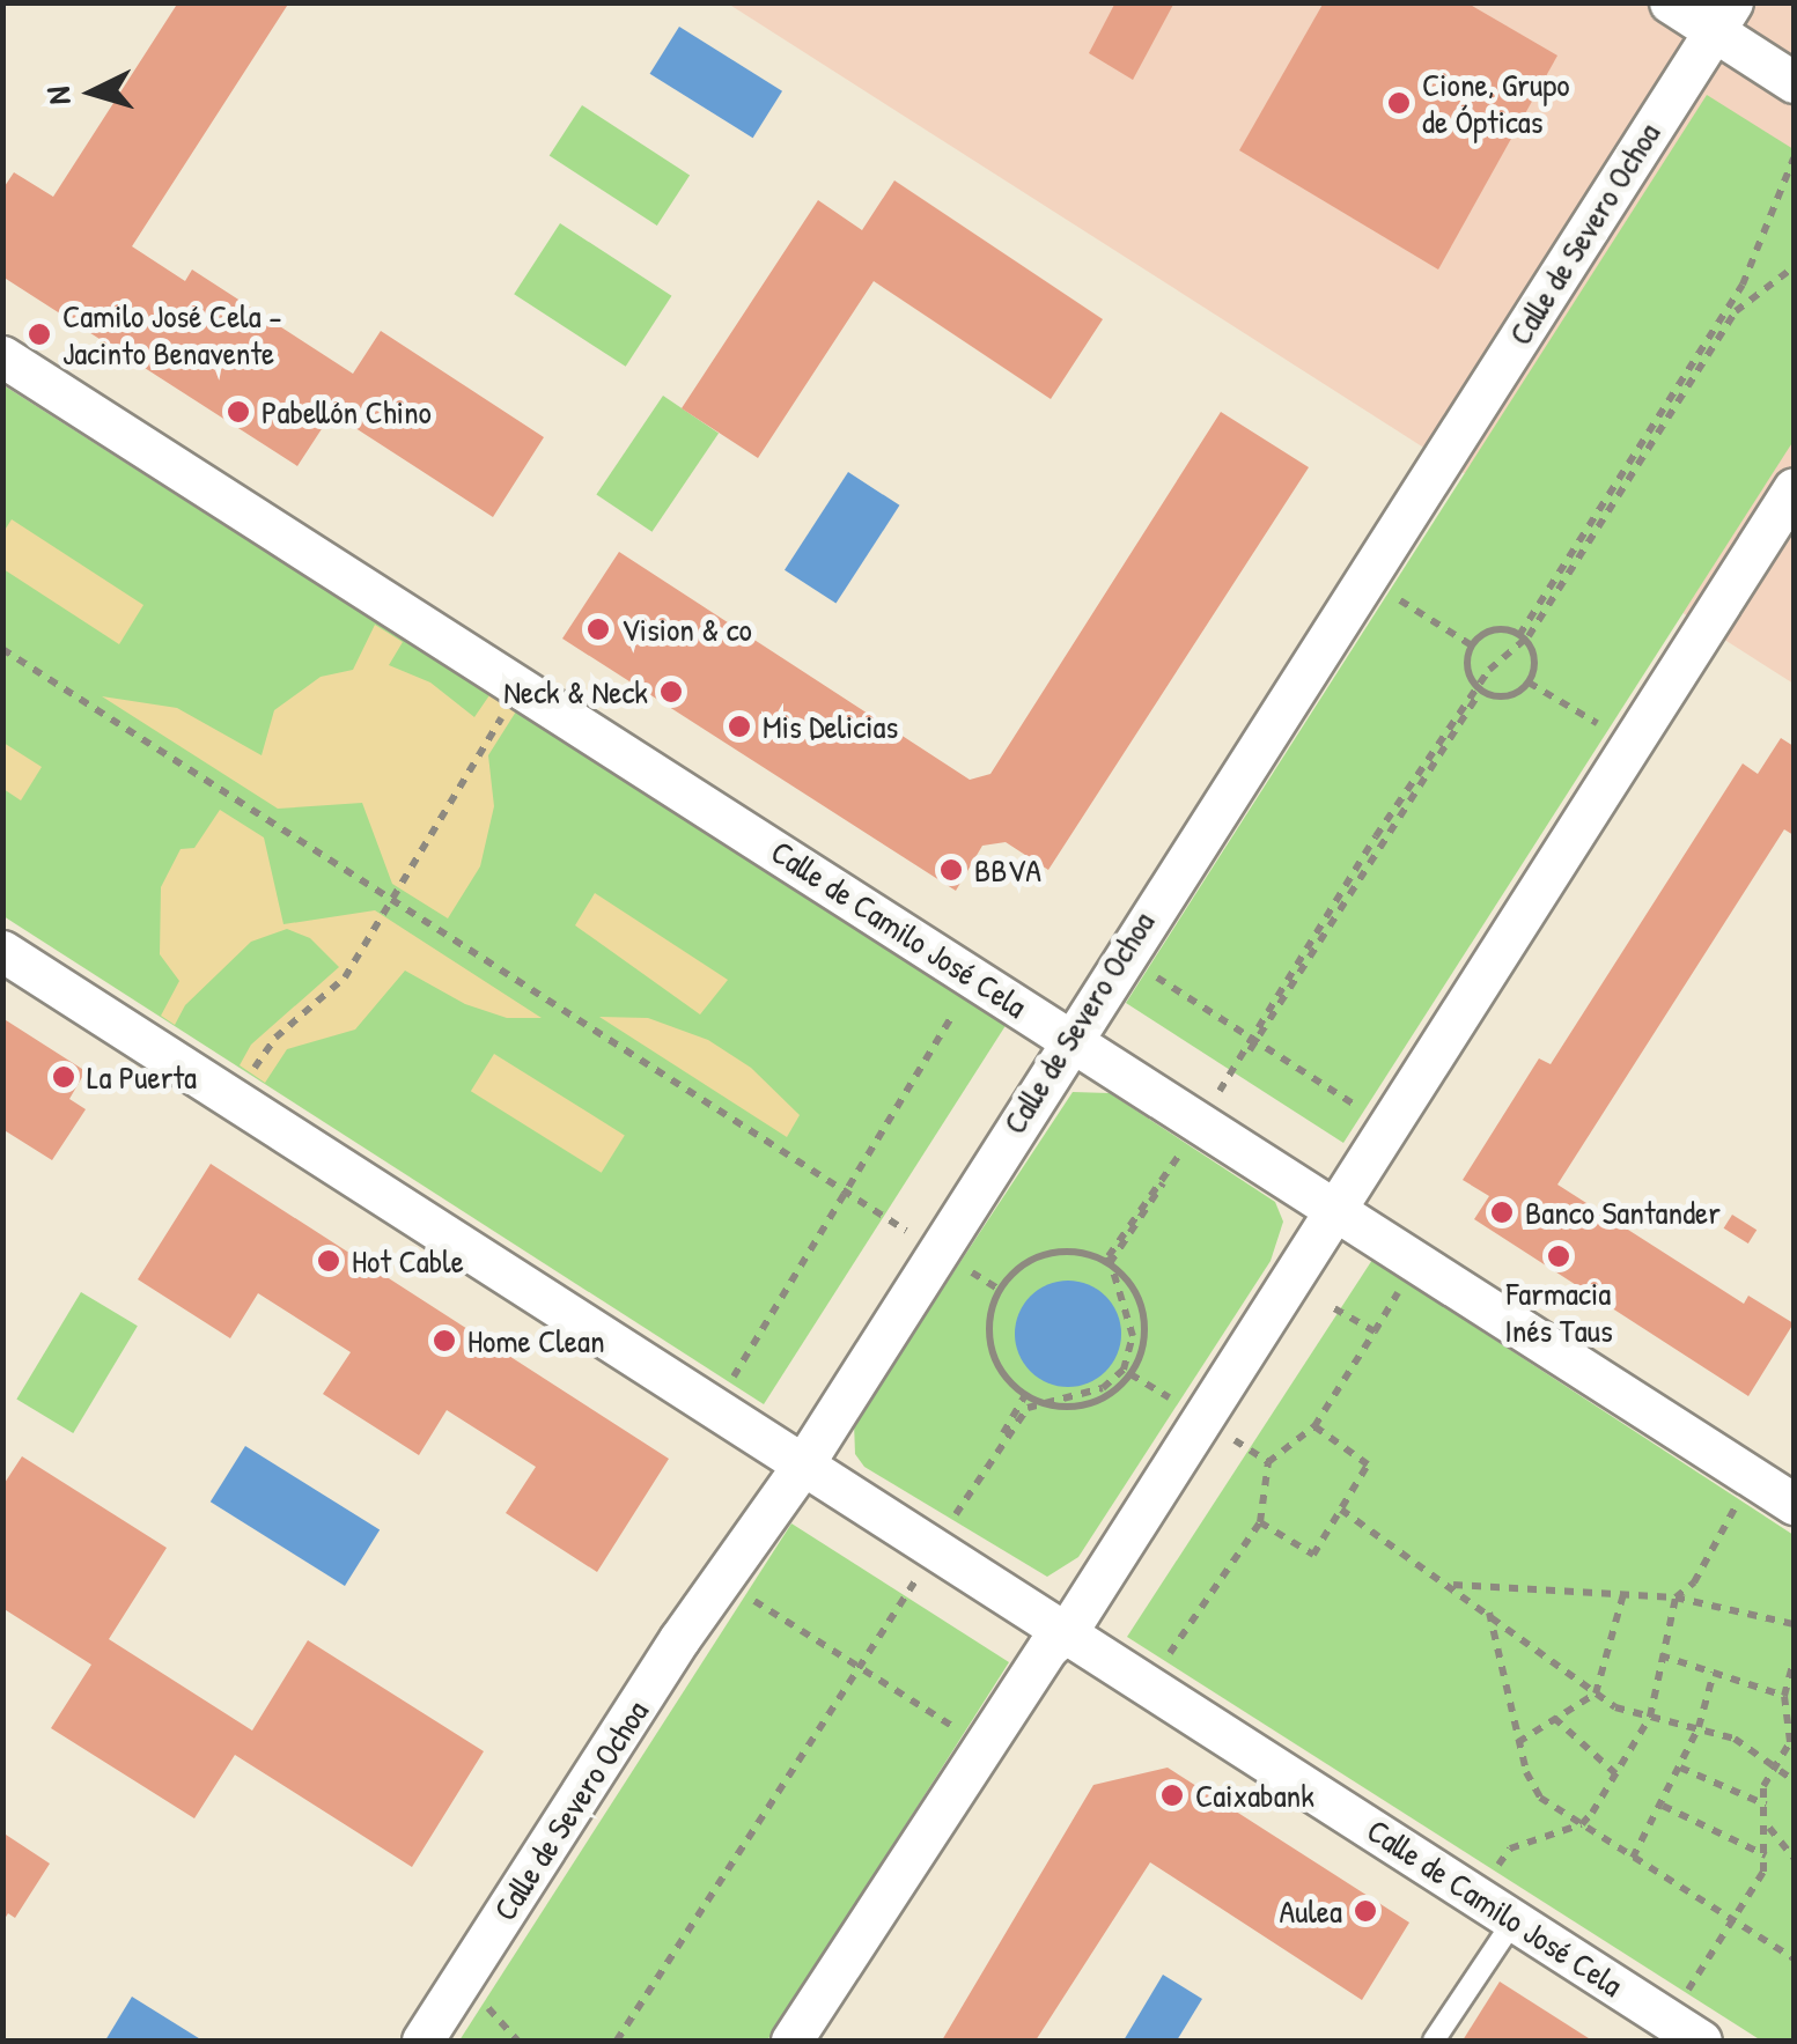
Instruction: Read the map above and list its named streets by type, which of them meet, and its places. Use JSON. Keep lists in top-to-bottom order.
{
  "streets": {
    "street": ["Calle de Severo Ochoa", "Calle de Camilo José Cela"]
  },
  "crossings": [
    ["Calle de Severo Ochoa", "Calle de Camilo José Cela"]
  ],
  "places": [
    "Cione, Grupo de Ópticas",
    "Camilo José Cela - Jacinto Benavente",
    "Pabellón Chino",
    "Vision & co",
    "Neck & Neck",
    "Mis Delicias",
    "BBVA",
    "La Puerta",
    "Banco Santander",
    "Farmacia Inés Taus",
    "Hot Cable",
    "Home Clean",
    "Caixabank",
    "Aulea"
  ],
  "north": "left"
}
